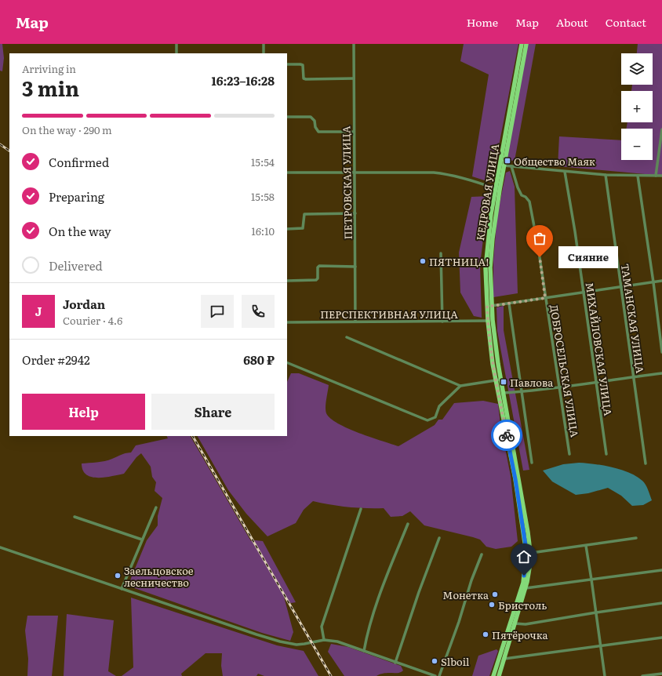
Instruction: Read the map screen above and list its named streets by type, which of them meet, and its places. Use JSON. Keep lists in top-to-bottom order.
{
  "streets": {
    "main road": ["КЕДРОВАЯ УЛИЦА"],
    "street": [
      "ПЕТРОВСКАЯ УЛИЦА",
      "ПЕРСПЕКТИВНАЯ УЛИЦА",
      "ТАМАНСКАЯ УЛИЦА",
      "МИХАЙЛОВСКАЯ УЛИЦА",
      "ДОБРОСЕЛЬСКАЯ УЛИЦА"
    ]
  },
  "crossings": [
    ["ПЕТРОВСКАЯ УЛИЦА", "ПЕРСПЕКТИВНАЯ УЛИЦА"],
    ["КЕДРОВАЯ УЛИЦА", "ПЕРСПЕКТИВНАЯ УЛИЦА"]
  ],
  "places": {
    "transit": ["Общество Маяк", "Павлова"],
    "other": [
      "Сияние",
      "ПЯТНИЦА!",
      "Заельцовское лесничество",
      "Монетка",
      "Бристоль",
      "Пятёрочка",
      "Slboil"
    ]
  },
  "page": {
    "header": "Map",
    "nav": [
      "Home",
      "Map",
      "About",
      "Contact"
    ],
    "map_buttons": ["+", "−"],
    "heading": ["3 min", "Arriving in", "16:23–16:28"],
    "panel": [
      "Jordan",
      "Courier · 4.6",
      "Order #2942",
      "680 ₽"
    ],
    "bar": "On the way · 290 m",
    "list": [
      ["Confirmed", "15:54"],
      ["Preparing", "15:58"],
      ["On the way", "16:10"],
      "Delivered"
    ],
    "bubble": "Сияние",
    "round": "J",
    "buttons": ["Help", "Share"]
  }
}
